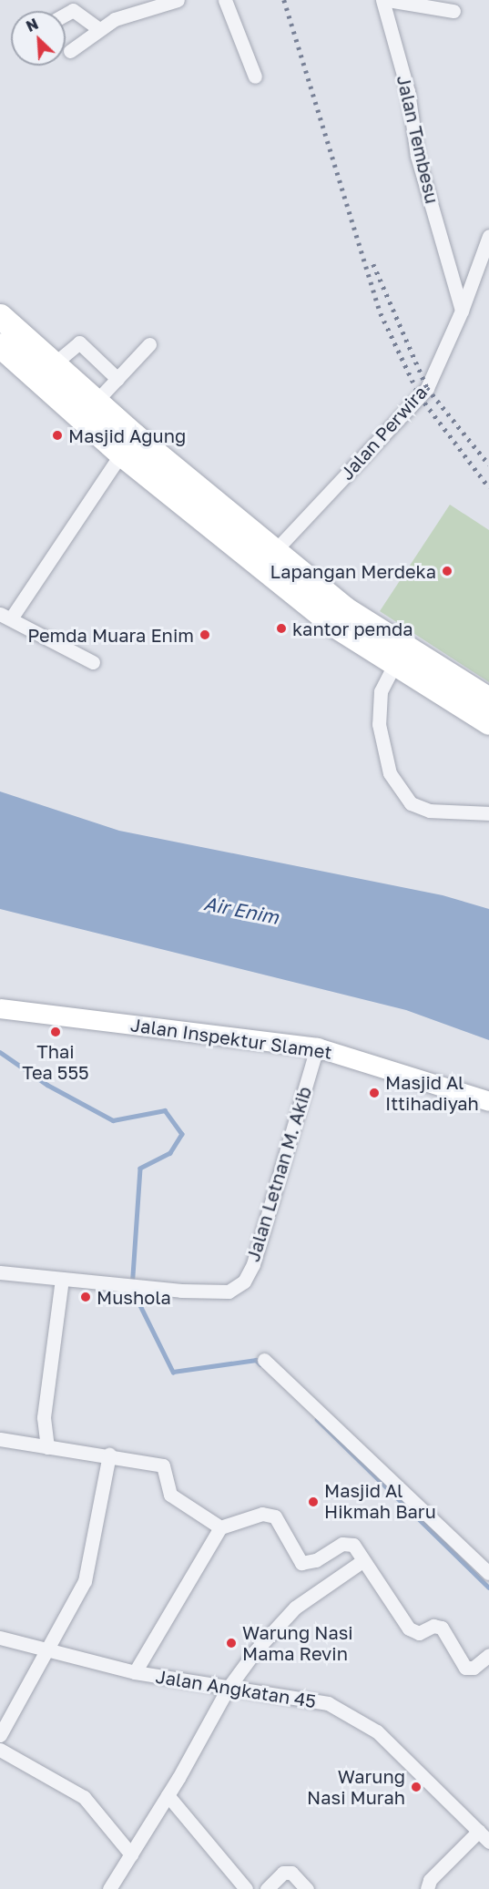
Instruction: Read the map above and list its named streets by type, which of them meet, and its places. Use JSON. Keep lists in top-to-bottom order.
{
  "streets": {
    "street": [
      "Jalan Tembesu",
      "Jalan Perwira",
      "Jalan Inspektur Slamet",
      "Jalan Letnan M. Akib",
      "Jalan Angkatan 45"
    ]
  },
  "crossings": [
    ["Jalan Tembesu", "Jalan Perwira"],
    ["Jalan Inspektur Slamet", "Jalan Letnan M. Akib"]
  ],
  "water": ["Air Enim"],
  "places": [
    "Masjid Agung",
    "Lapangan Merdeka",
    "kantor pemda",
    "Pemda Muara Enim",
    "Thai Tea 555",
    "Masjid Al Ittihadiyah",
    "Mushola",
    "Masjid Al Hikmah Baru",
    "Warung Nasi Mama Revin",
    "Warung Nasi Murah"
  ],
  "north": "top left"
}
